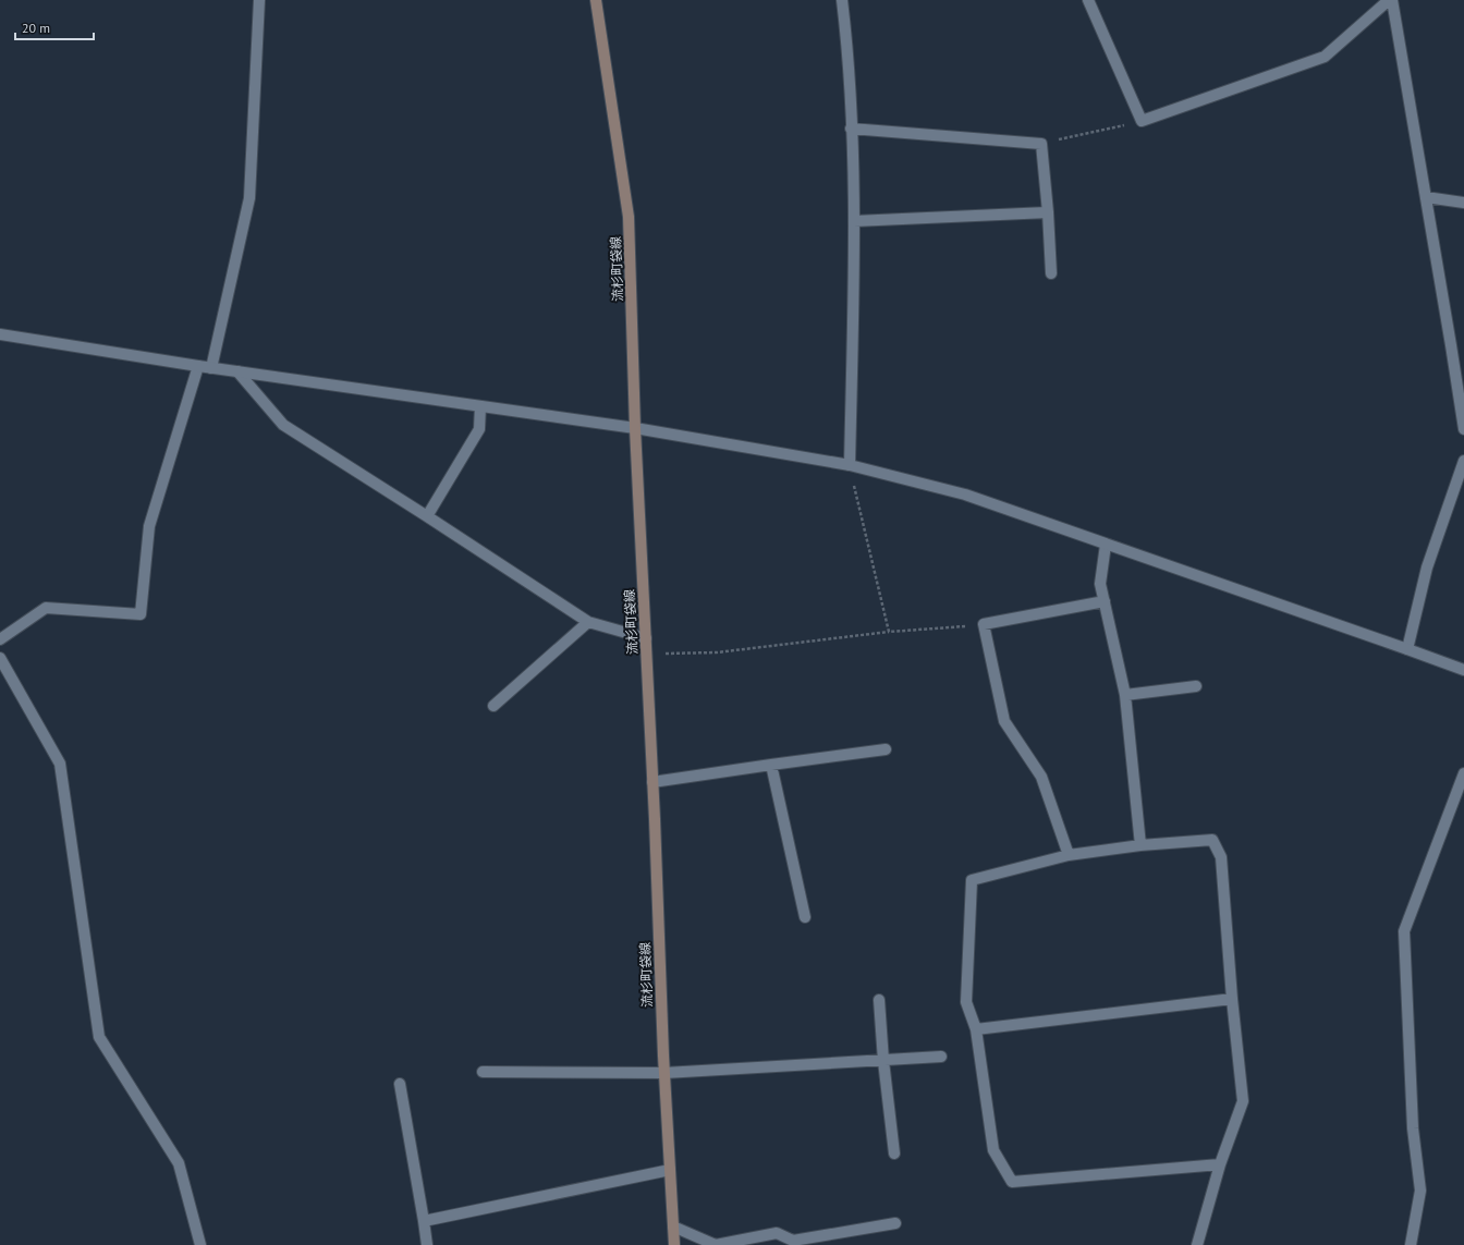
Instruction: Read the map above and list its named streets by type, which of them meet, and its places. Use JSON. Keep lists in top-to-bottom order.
{
  "streets": {
    "main road": ["流杉町袋線"]
  },
  "scale_bar": "20 m"
}
